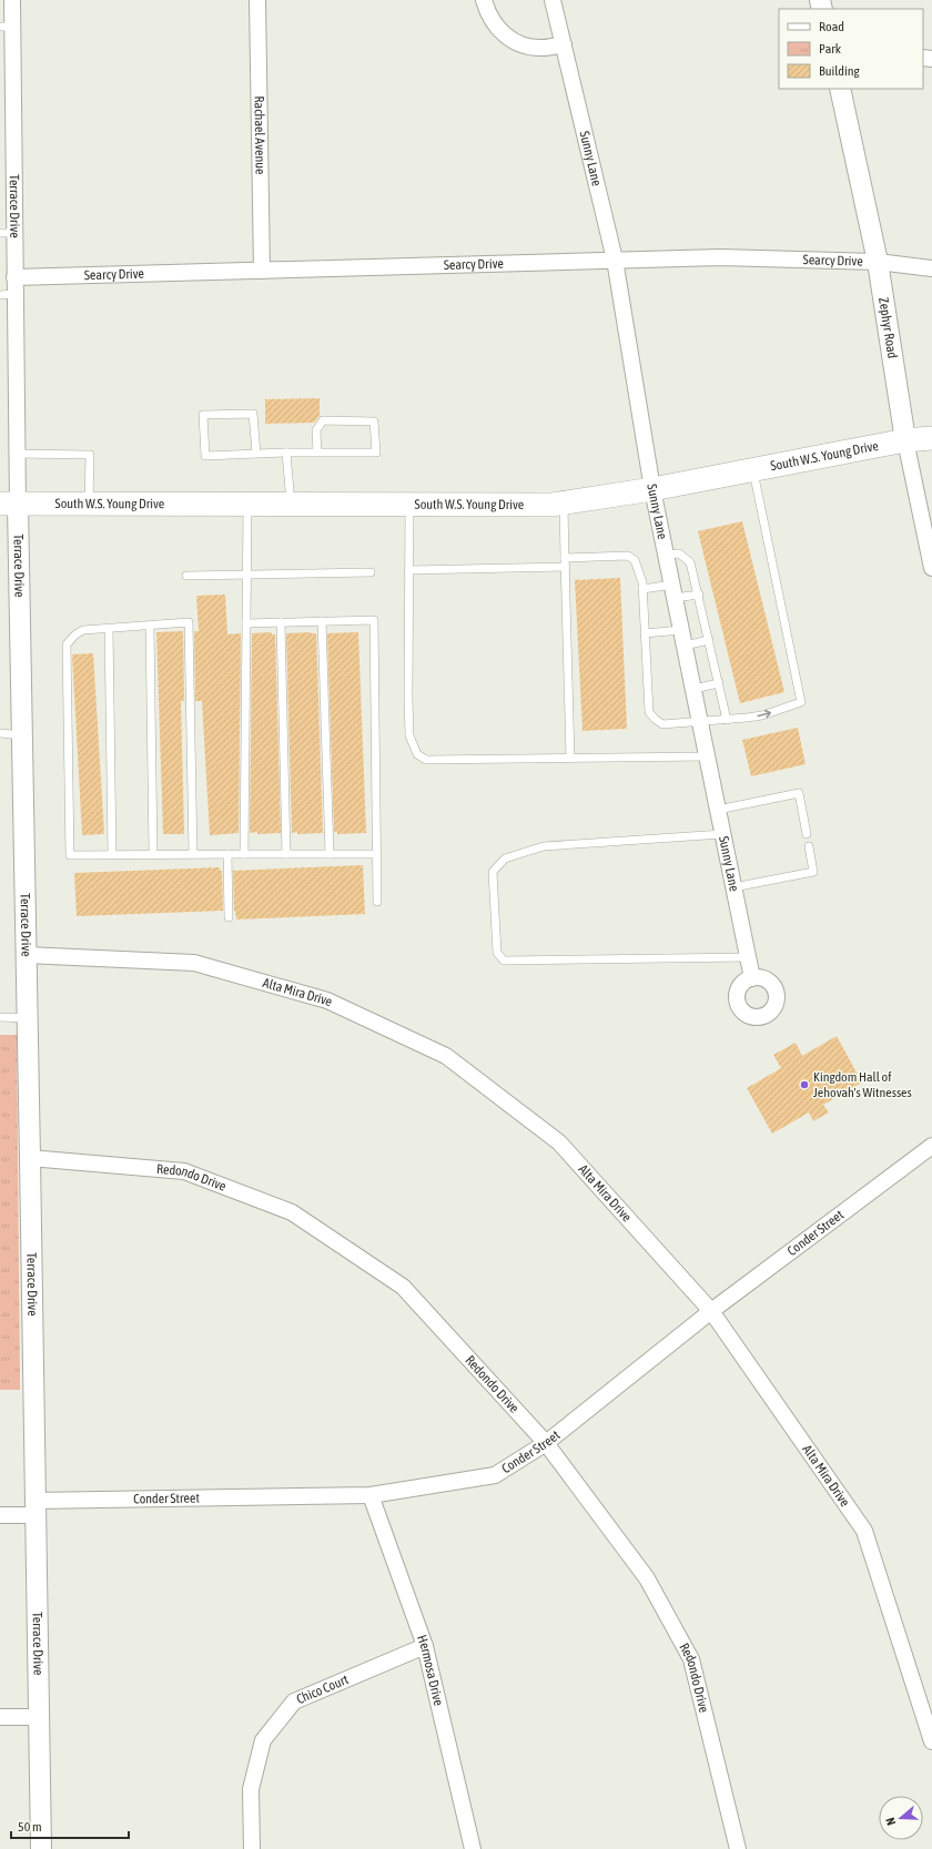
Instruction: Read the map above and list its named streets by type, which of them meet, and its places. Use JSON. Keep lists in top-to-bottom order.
{
  "streets": {
    "main road": ["South W.S. Young Drive"],
    "street": [
      "Rachael Avenue",
      "Sunny Lane",
      "Terrace Drive",
      "Searcy Drive",
      "Zephyr Road",
      "Alta Mira Drive",
      "Redondo Drive",
      "Conder Street",
      "Hermosa Drive",
      "Chico Court"
    ]
  },
  "crossings": [
    ["Rachael Avenue", "Searcy Drive"],
    ["Sunny Lane", "Searcy Drive"],
    ["Sunny Lane", "South W.S. Young Drive"],
    ["Terrace Drive", "Searcy Drive"],
    ["Terrace Drive", "South W.S. Young Drive"],
    ["Terrace Drive", "Alta Mira Drive"],
    ["Terrace Drive", "Redondo Drive"],
    ["Terrace Drive", "Conder Street"],
    ["Searcy Drive", "Zephyr Road"],
    ["Zephyr Road", "South W.S. Young Drive"],
    ["Alta Mira Drive", "Conder Street"],
    ["Redondo Drive", "Conder Street"],
    ["Conder Street", "Hermosa Drive"],
    ["Hermosa Drive", "Chico Court"]
  ],
  "places": ["Kingdom Hall of Jehovah's Witnesses"],
  "legend": ["Road", "Park", "Building"],
  "scale_bar": "50 m",
  "north": "left"
}
